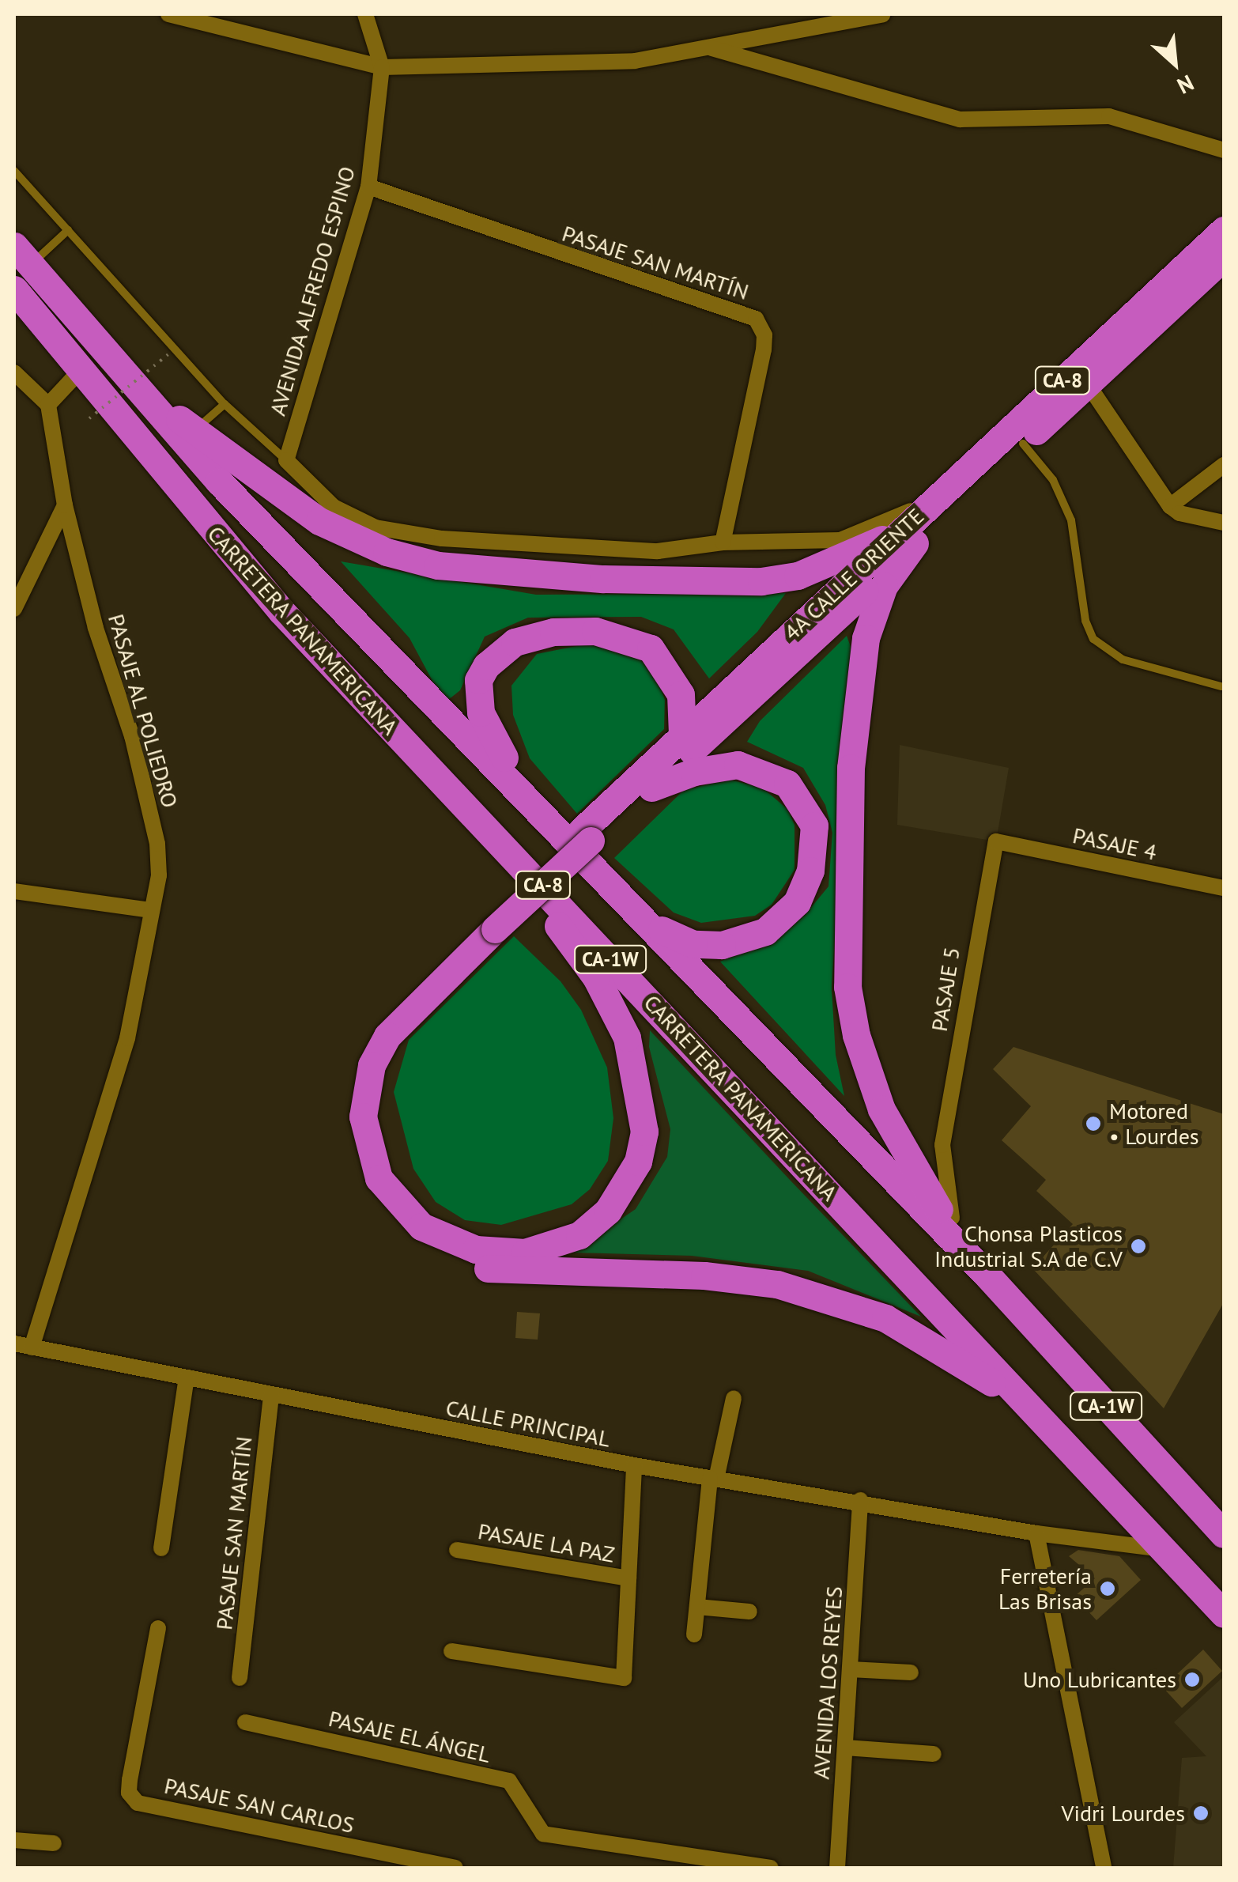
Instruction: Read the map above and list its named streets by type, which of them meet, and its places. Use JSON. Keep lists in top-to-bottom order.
{
  "streets": {
    "highway": [
      "CA-8",
      "4A CALLE ORIENTE",
      "CARRETERA PANAMERICANA",
      "CA-1W"
    ],
    "street": [
      "PASAJE SAN MARTÍN",
      "AVENIDA ALFREDO ESPINO",
      "PASAJE AL POLIEDRO",
      "PASAJE 4",
      "PASAJE 5",
      "CALLE PRINCIPAL",
      "PASAJE LA PAZ",
      "AVENIDA LOS REYES",
      "PASAJE EL ÁNGEL",
      "PASAJE SAN CARLOS"
    ]
  },
  "crossings": [
    ["PASAJE SAN MARTÍN", "AVENIDA ALFREDO ESPINO"],
    ["PASAJE SAN MARTÍN", "CALLE PRINCIPAL"],
    ["CARRETERA PANAMERICANA", "CALLE PRINCIPAL"],
    ["PASAJE AL POLIEDRO", "CALLE PRINCIPAL"],
    ["PASAJE 4", "PASAJE 5"],
    ["CALLE PRINCIPAL", "AVENIDA LOS REYES"]
  ],
  "places": [
    "Motored • Lourdes",
    "Chonsa Plasticos Industrial S.A de C.V",
    "Ferretería Las Brisas",
    "Uno Lubricantes",
    "Vidri Lourdes"
  ],
  "north": "bottom right"
}
